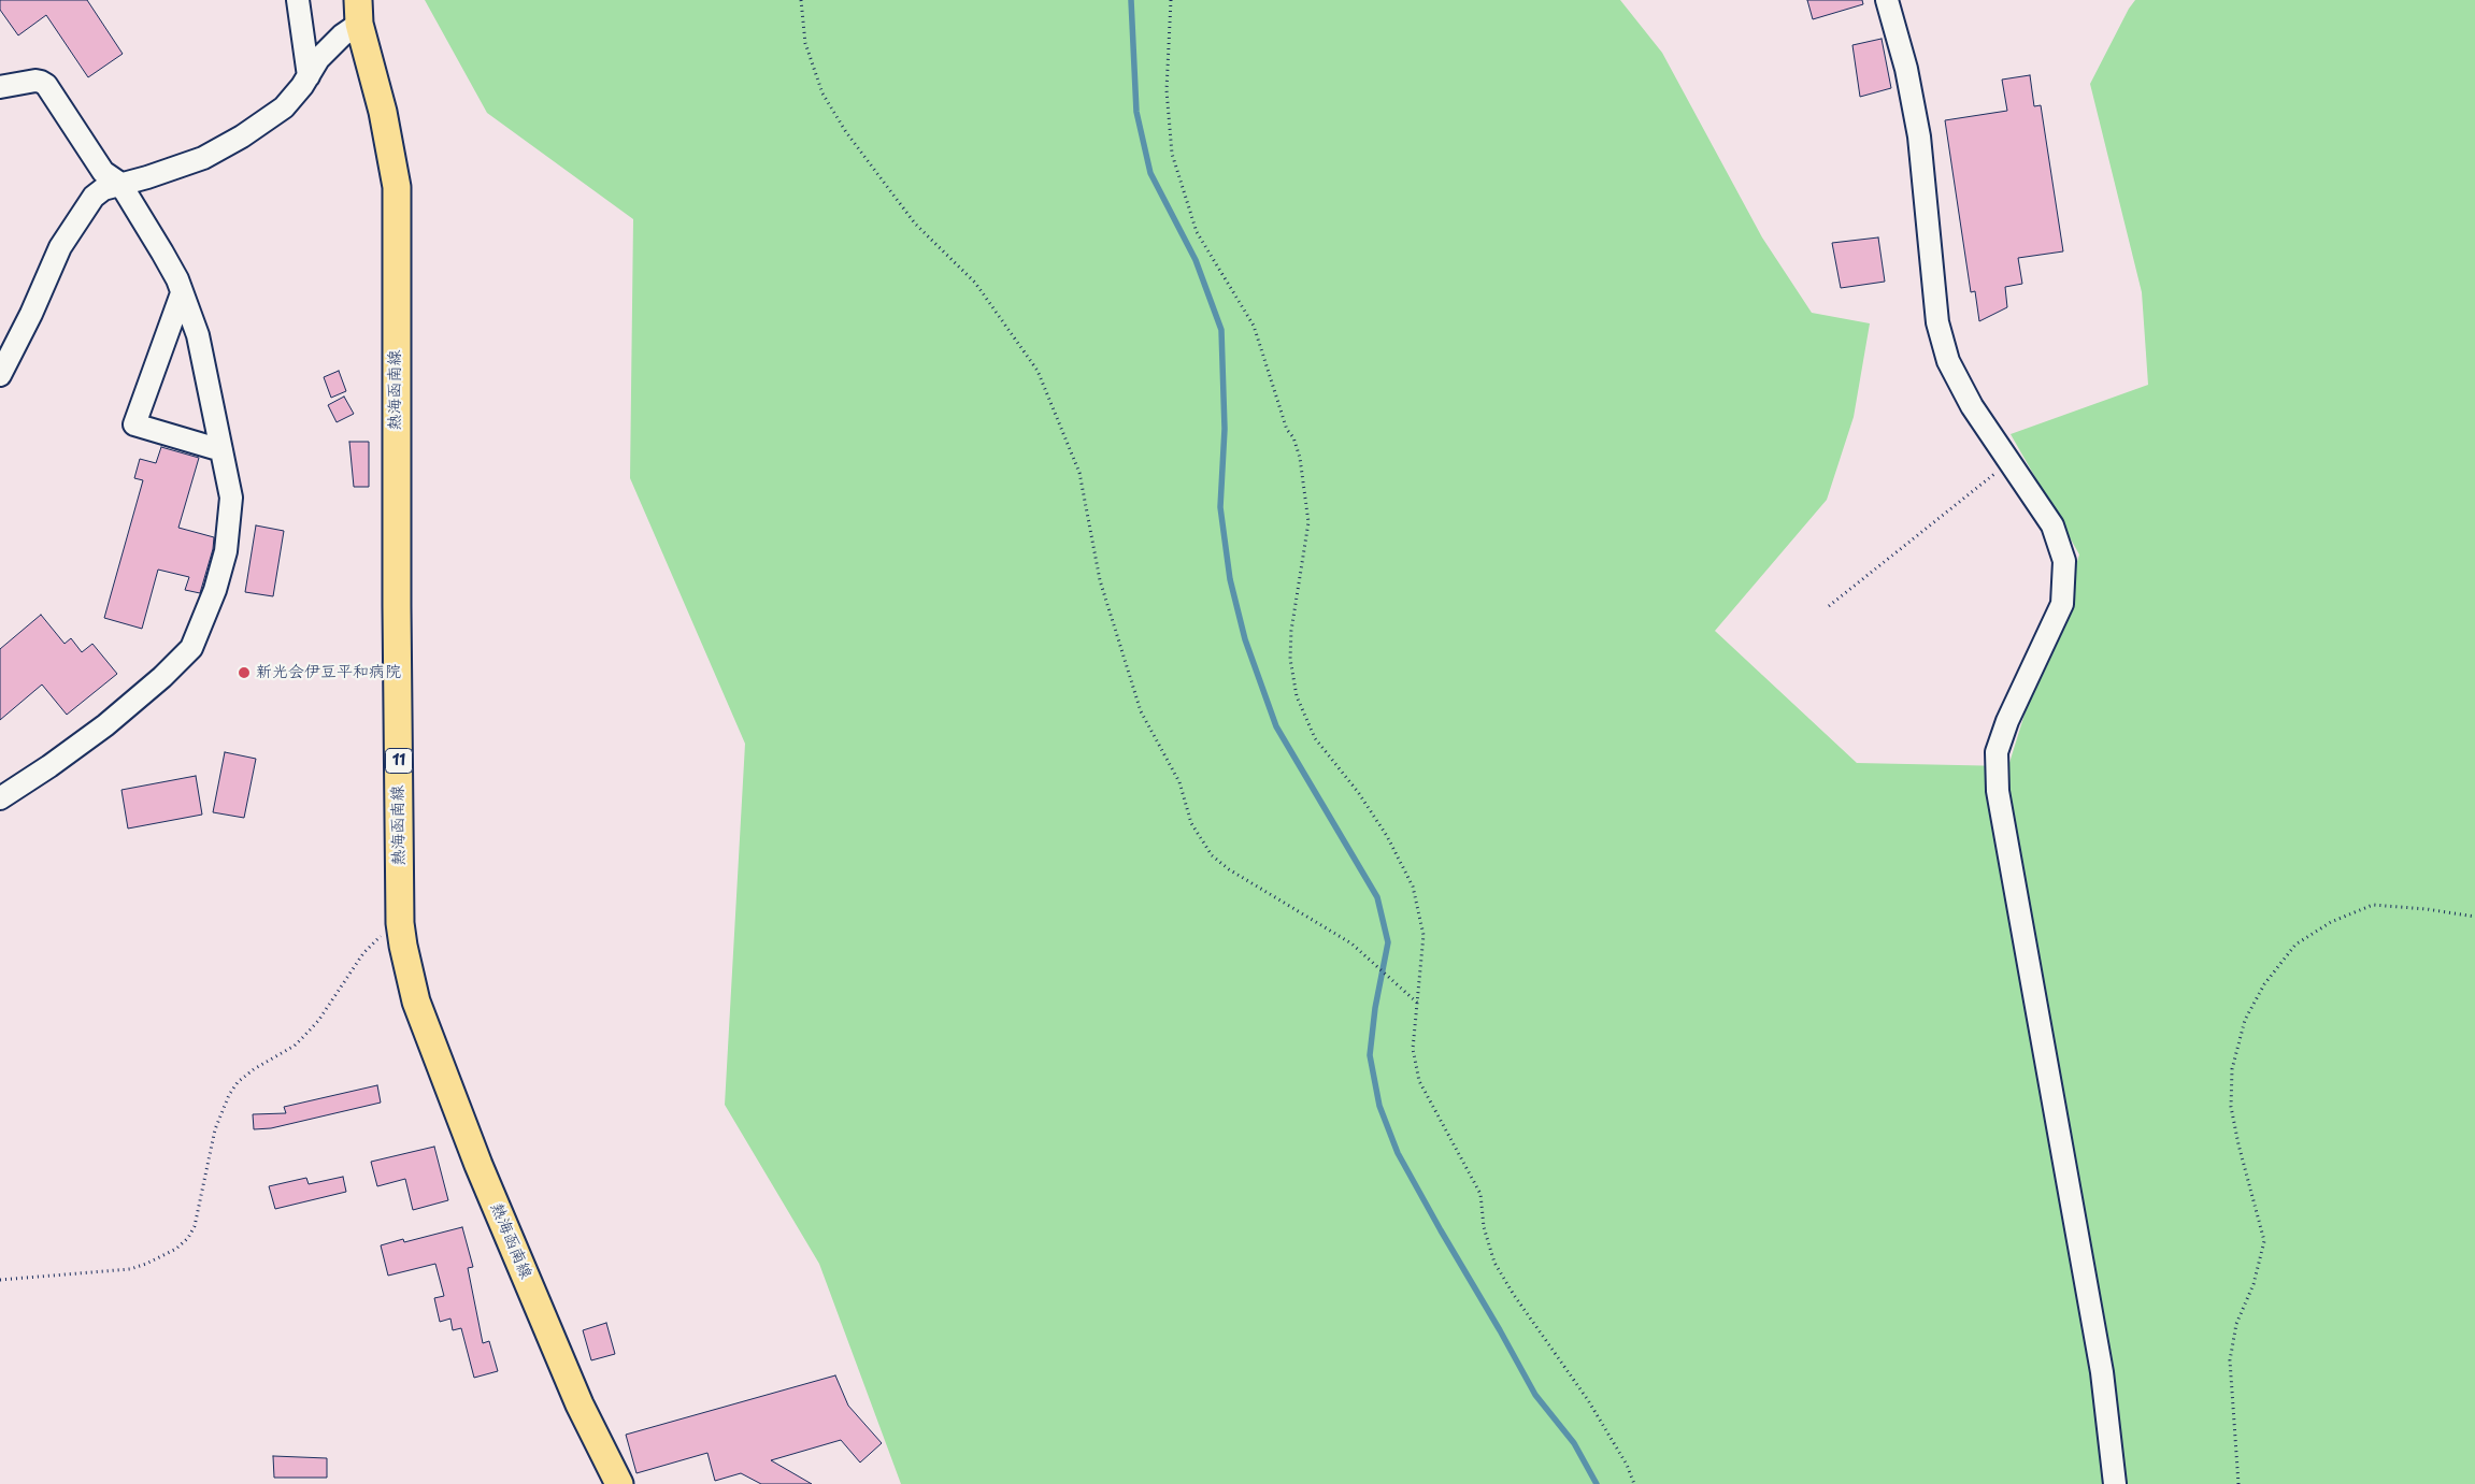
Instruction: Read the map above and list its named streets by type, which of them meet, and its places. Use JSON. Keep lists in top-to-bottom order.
{
  "streets": {
    "main road": ["熱海函南線", "11"]
  },
  "places": ["新光会伊豆平和病院"]
}
